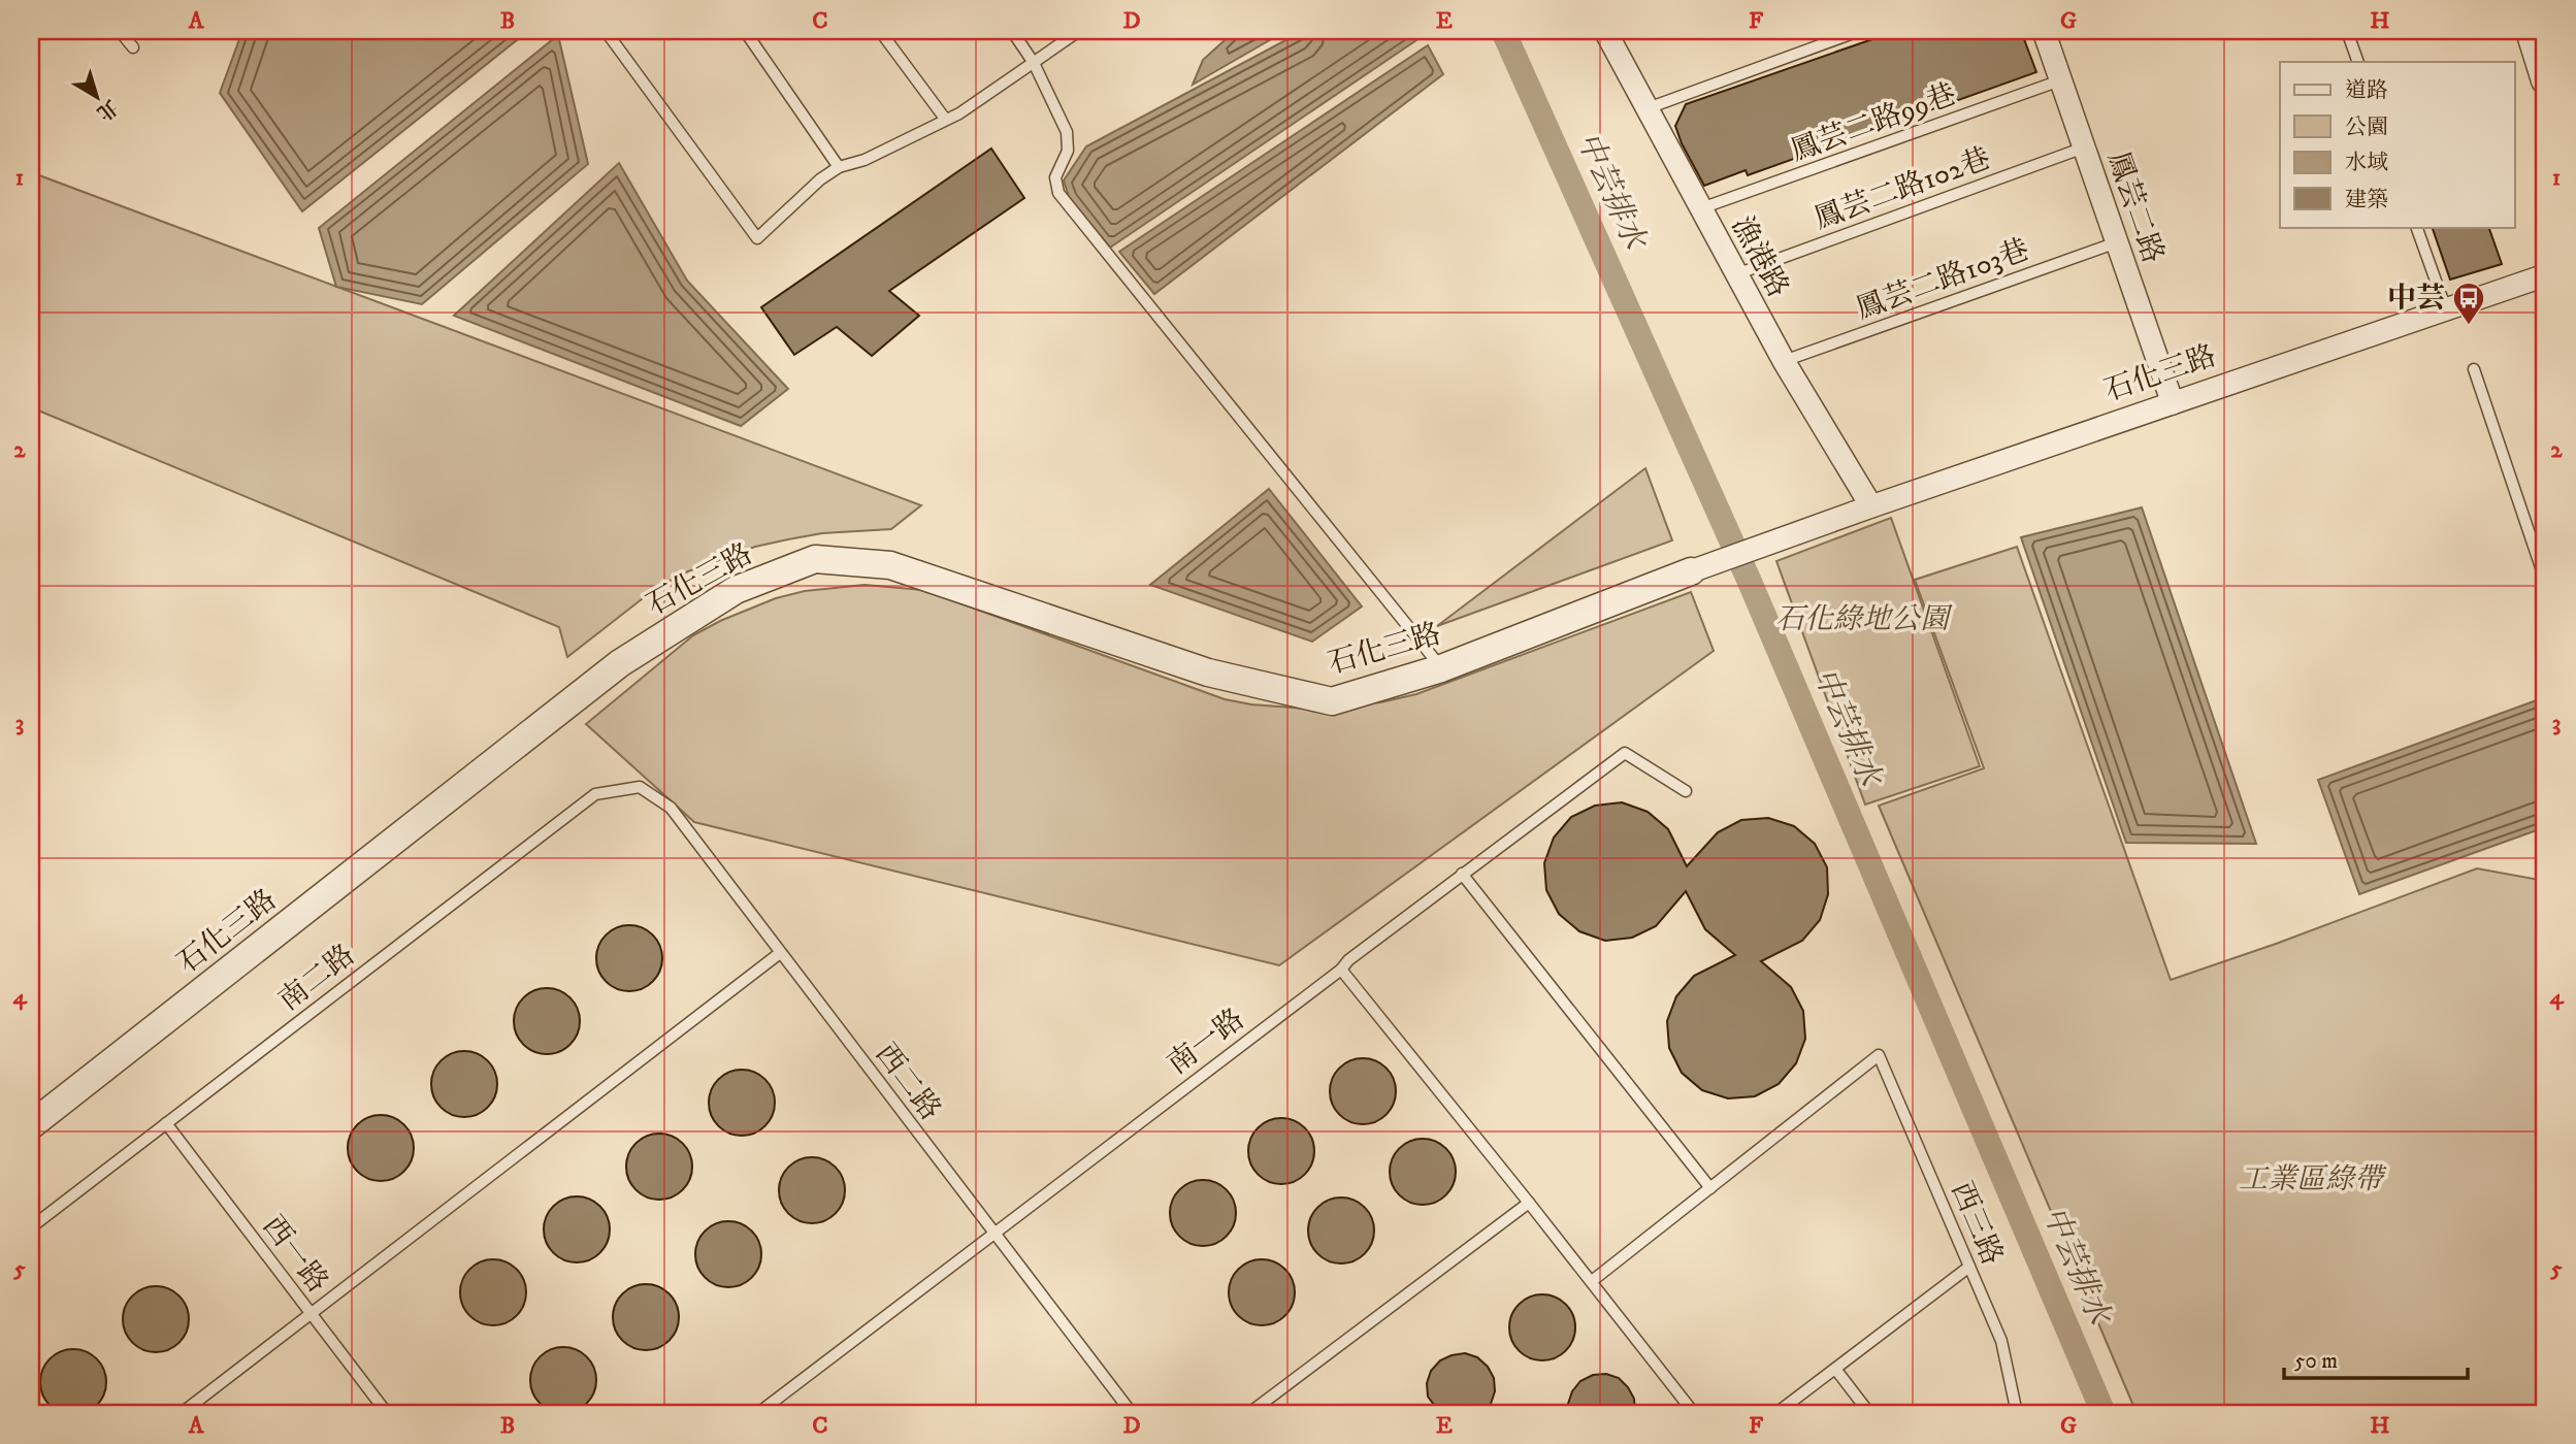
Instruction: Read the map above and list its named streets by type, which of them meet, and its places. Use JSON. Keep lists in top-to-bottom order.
{
  "streets": {
    "street": ["鳳芸二路", "漁港路", "石化三路"],
    "lane": [
      "鳳芸二路99巷",
      "鳳芸二路102巷",
      "鳳芸二路103巷",
      "南二路",
      "南一路",
      "西二路",
      "西三路",
      "西一路"
    ]
  },
  "crossings": [
    ["鳳芸二路99巷", "鳳芸二路"],
    ["鳳芸二路99巷", "漁港路"],
    ["鳳芸二路102巷", "鳳芸二路"],
    ["鳳芸二路102巷", "漁港路"],
    ["鳳芸二路", "鳳芸二路103巷"],
    ["鳳芸二路", "石化三路"],
    ["漁港路", "鳳芸二路103巷"],
    ["漁港路", "石化三路"],
    ["南二路", "西二路"],
    ["南二路", "西一路"],
    ["南一路", "西二路"]
  ],
  "water": ["中芸排水"],
  "parks": ["石化綠地公園", "工業區綠帶"],
  "places": {
    "bus stop": ["中芸"]
  },
  "legend": [
    "道路",
    "公園",
    "水域",
    "建築"
  ],
  "scale_bar": "50 m",
  "north": "bottom right",
  "grid": {
    "columns": [
      "A",
      "B",
      "C",
      "D",
      "E",
      "F",
      "G",
      "H"
    ],
    "rows": [
      "1",
      "2",
      "3",
      "4",
      "5"
    ]
  }
}
